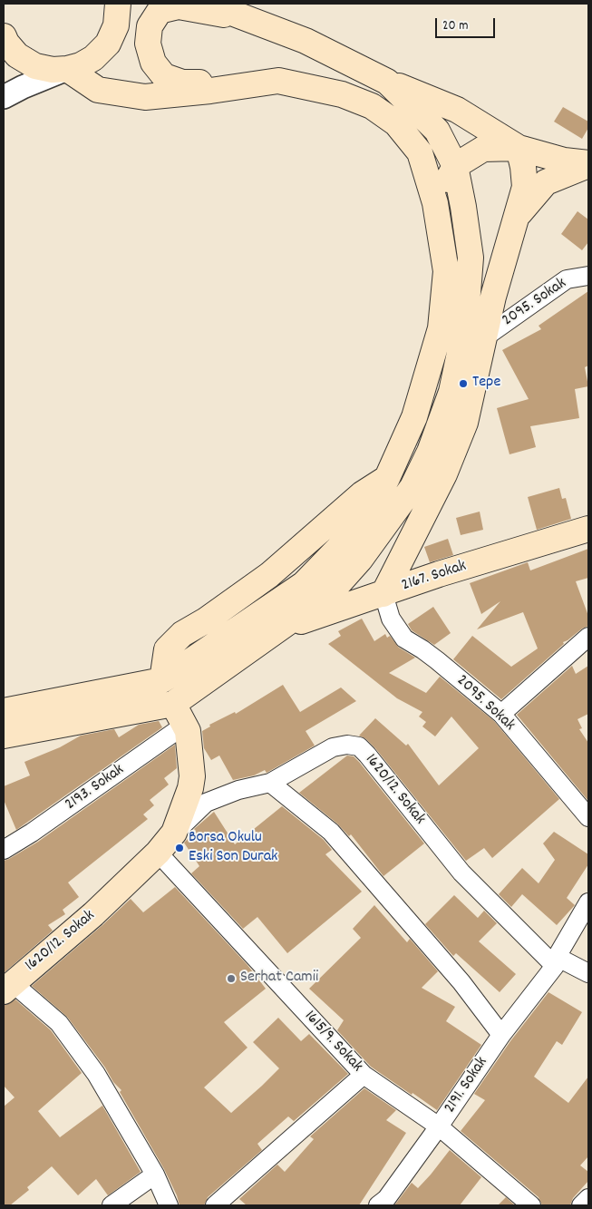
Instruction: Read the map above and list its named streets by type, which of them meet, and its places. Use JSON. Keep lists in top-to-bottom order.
{
  "streets": {
    "main road": ["2167. Sokak", "1620/12. Sokak"],
    "street": [
      "2095. Sokak",
      "2193. Sokak",
      "1615/9. Sokak",
      "2191. Sokak"
    ]
  },
  "crossings": [
    ["2095. Sokak", "2167. Sokak"],
    ["2193. Sokak", "1620/12. Sokak"],
    ["1620/12. Sokak", "1615/9. Sokak"],
    ["1620/12. Sokak", "2191. Sokak"],
    ["1615/9. Sokak", "2191. Sokak"]
  ],
  "places": ["Tepe", "Borsa Okulu Eski Son Durak", "Serhat Camii"],
  "scale_bar": "20 m"
}
